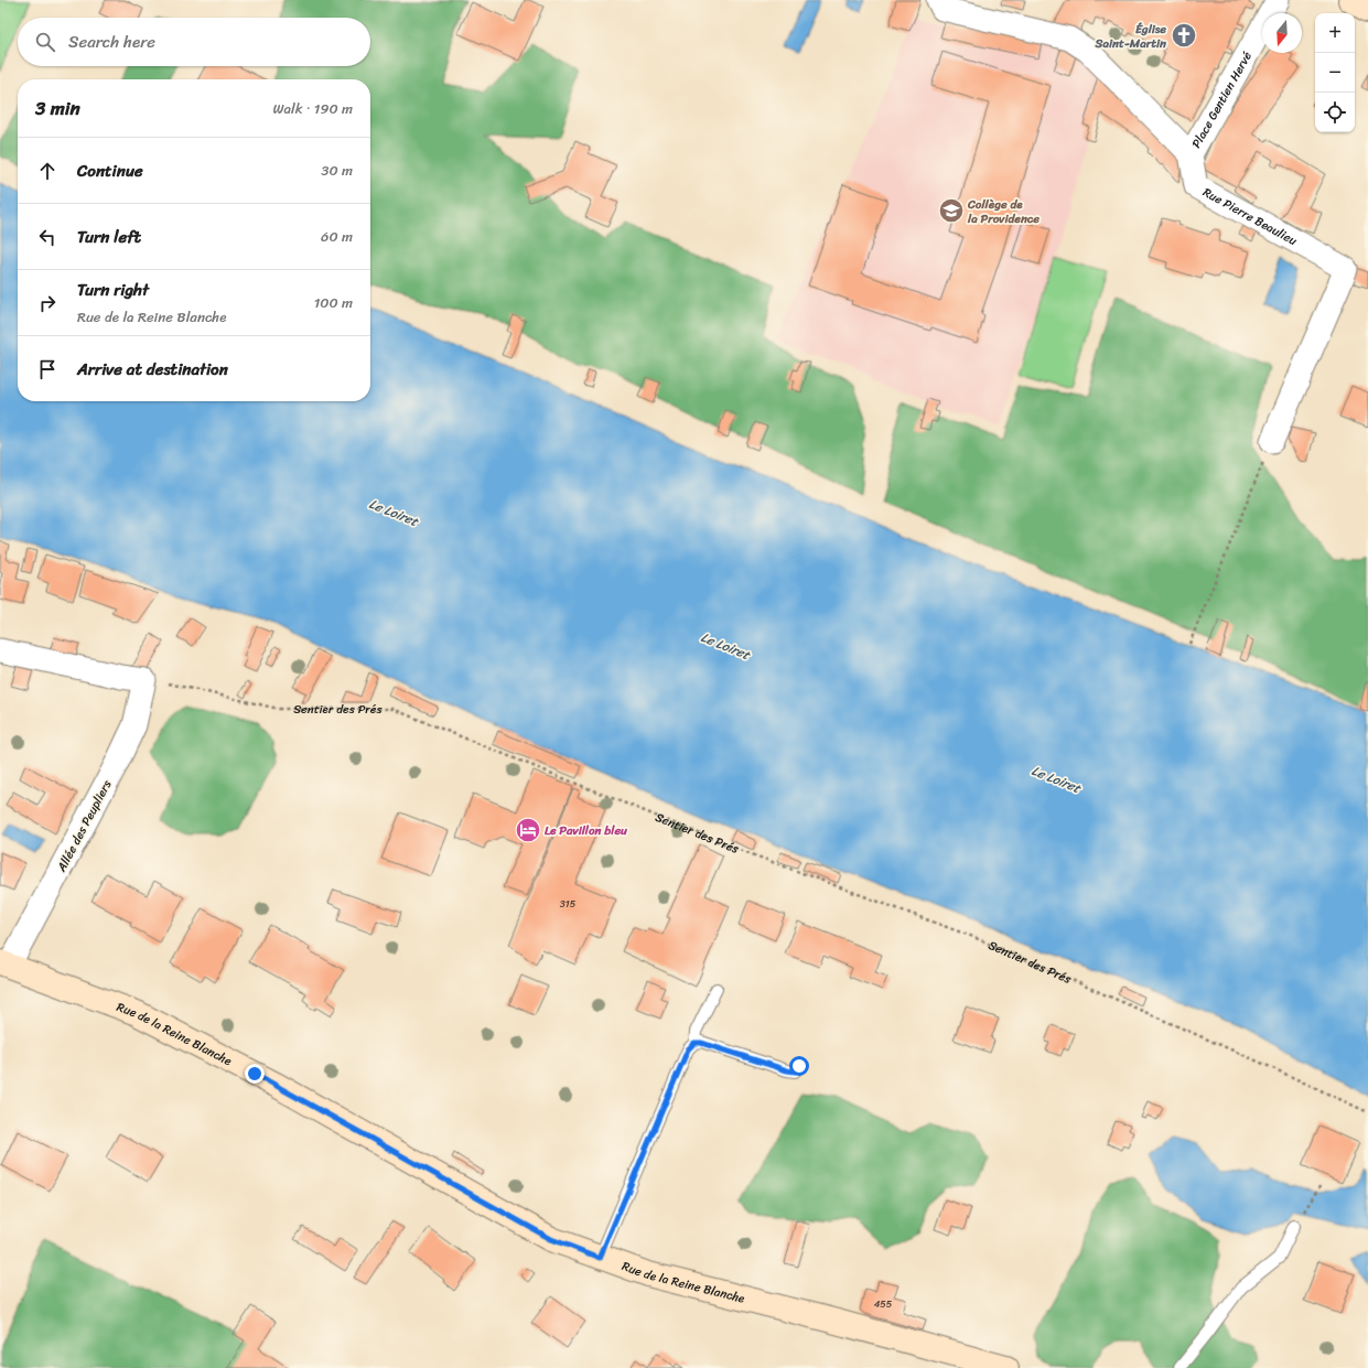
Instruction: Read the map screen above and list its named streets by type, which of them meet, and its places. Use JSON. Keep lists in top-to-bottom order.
{
  "streets": {
    "street": [
      "Place Gentien Hervé",
      "Rue Pierre Beaulieu",
      "Allée des Peupliers",
      "Rue de la Reine Blanche"
    ],
    "path": ["Sentier des Prés"]
  },
  "crossings": [
    ["Place Gentien Hervé", "Rue Pierre Beaulieu"],
    ["Sentier des Prés", "Allée des Peupliers"],
    ["Allée des Peupliers", "Rue de la Reine Blanche"]
  ],
  "water": ["Le Loiret"],
  "places": {
    "church": ["Église Saint-Martin"],
    "school or university": ["Collège de la Providence"],
    "hotel": ["Le Pavillon bleu"]
  },
  "house_numbers": ["315", "455"],
  "north": "bottom",
  "page": {
    "map_buttons": ["+", "−"],
    "search": "Search here",
    "heading": ["3 min", "Walk · 190 m"],
    "list": [
      ["Continue", "30 m"],
      ["Turn left", "60 m"],
      ["Turn right", "Rue de la Reine Blanche", "100 m"],
      "Arrive at destination"
    ]
  }
}
